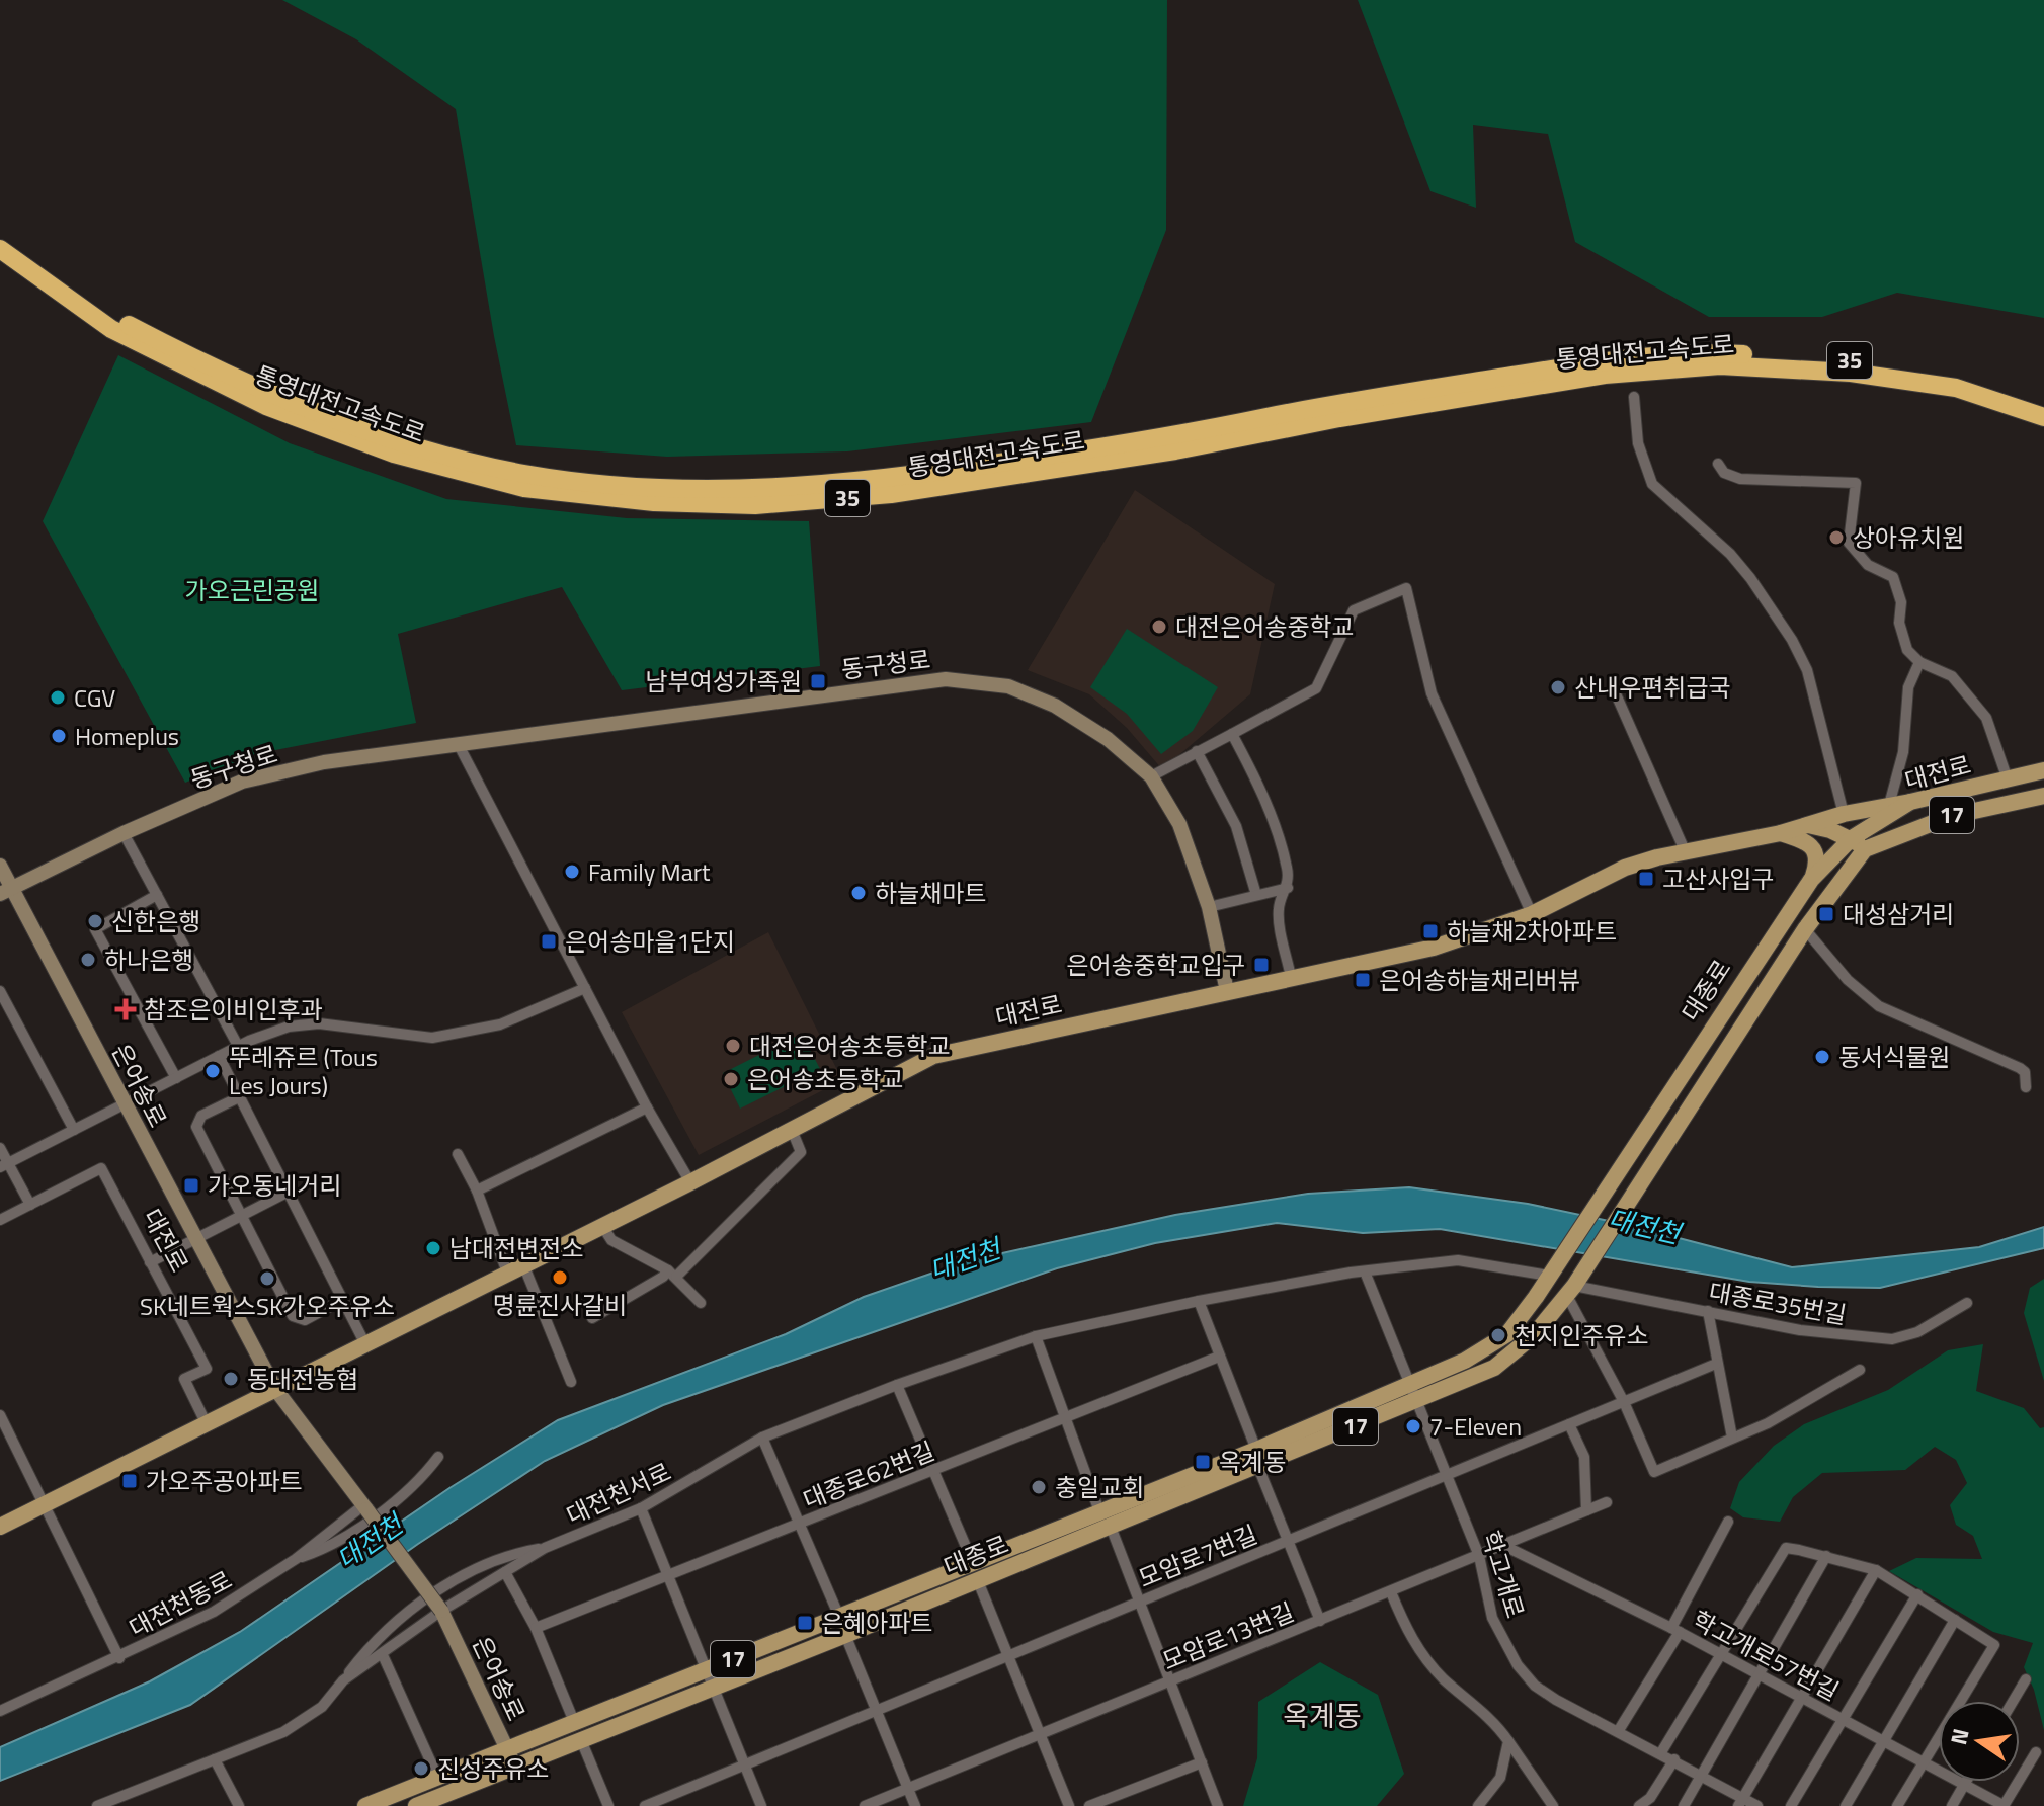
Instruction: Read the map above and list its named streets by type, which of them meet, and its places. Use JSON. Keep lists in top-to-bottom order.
{
  "streets": {
    "highway": ["통영대전고속도로", "35"],
    "main road": [
      "동구청로",
      "대전로",
      "17",
      "대종로",
      "은어송로"
    ],
    "street": [
      "대종로35번길",
      "대종로62번길",
      "대전천서로",
      "모암로7번길",
      "학고개로",
      "대전천동로",
      "모암로13번길",
      "학고개로57번길"
    ]
  },
  "crossings": [
    ["동구청로", "대전로"],
    ["동구청로", "은어송로"],
    ["대전로", "대종로"],
    ["대전로", "은어송로"],
    ["대종로", "은어송로"],
    ["대종로", "대종로35번길"],
    ["대종로", "대종로62번길"],
    ["대종로", "대전천서로"],
    ["대종로", "학고개로"],
    ["은어송로", "대전천서로"],
    ["은어송로", "대전천동로"],
    ["모암로7번길", "학고개로"],
    ["학고개로", "모암로13번길"],
    ["모암로13번길", "학고개로57번길"]
  ],
  "districts": ["옥계동"],
  "water": ["대전천"],
  "parks": ["가오근린공원"],
  "places": {
    "other": [
      "상아유치원",
      "대전은어송중학교",
      "산내우편취급국",
      "CGV",
      "Homeplus",
      "Family Mart",
      "하늘채마트",
      "신한은행",
      "하나은행",
      "대전은어송초등학교",
      "동서식물원",
      "뚜레쥬르 (Tous Les Jours)",
      "은어송초등학교",
      "남대전변전소",
      "명륜진사갈비",
      "SK네트웍스SK가오주유소",
      "천지인주유소",
      "동대전농협",
      "7-Eleven",
      "충일교회",
      "진성주유소"
    ],
    "transit": [
      "남부여성가족원",
      "고산사입구",
      "대성삼거리",
      "하늘채2차아파트",
      "은어송마을1단지",
      "은어송중학교입구",
      "은어송하늘채리버뷰",
      "가오동네거리",
      "옥계동",
      "가오주공아파트",
      "은혜아파트"
    ],
    "health": ["참조은이비인후과"]
  },
  "north": "left"
}
